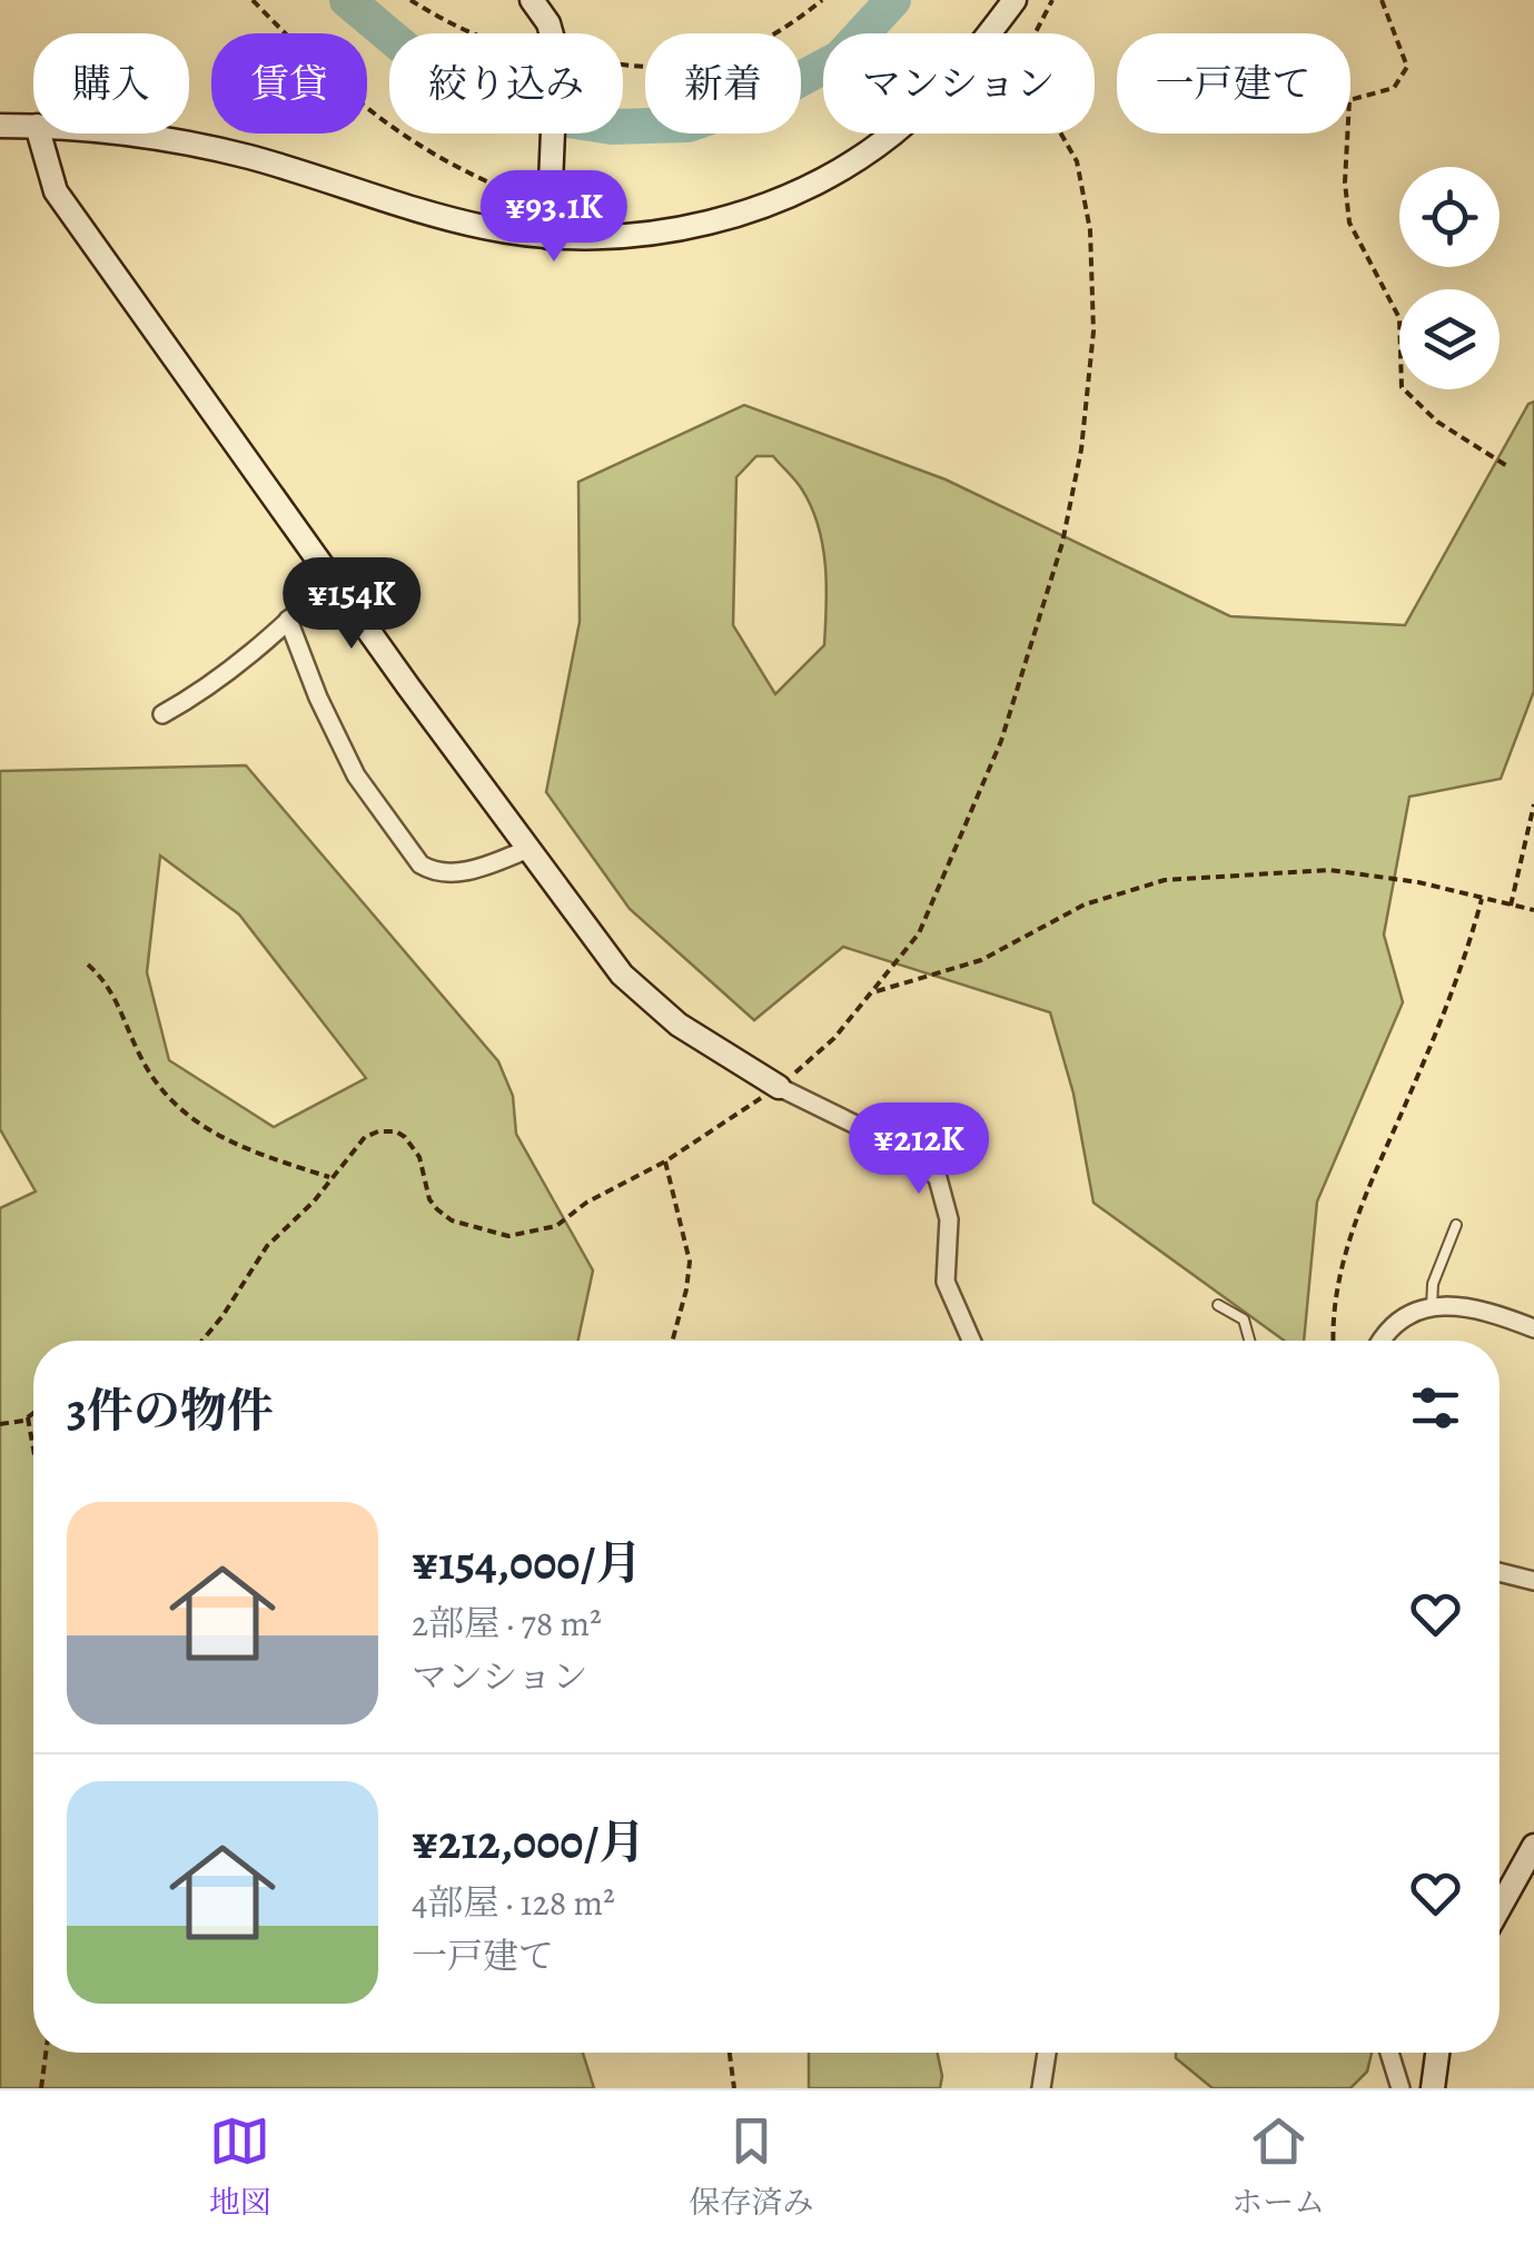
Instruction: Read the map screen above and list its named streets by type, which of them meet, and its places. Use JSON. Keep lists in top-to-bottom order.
{
  "page": {
    "chip": [
      "購入",
      "賃貸",
      "絞り込み",
      "新着",
      "マンション",
      "一戸建て"
    ],
    "price": ["¥93.1K", "¥154K", "¥212K"],
    "heading": "3件の物件",
    "list": [
      {
        "name": "¥154,000/月",
        "note": "2部屋 · 78 m² · マンション"
      },
      {
        "name": "¥212,000/月",
        "note": "4部屋 · 128 m² · 一戸建て"
      }
    ],
    "tabs": ["地図", "保存済み", "ホーム"]
  }
}
